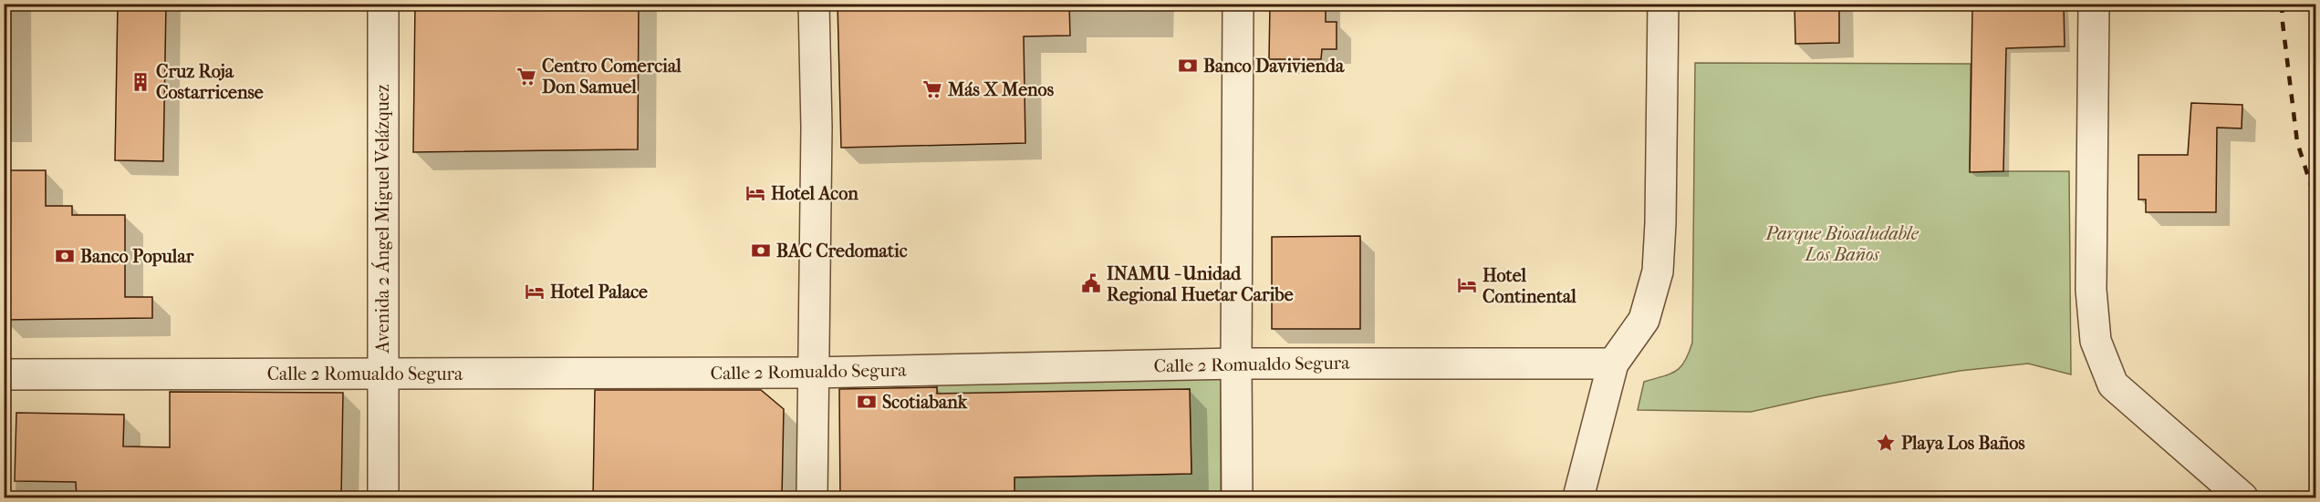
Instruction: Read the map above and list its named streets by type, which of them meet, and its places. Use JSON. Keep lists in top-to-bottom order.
{
  "streets": {
    "street": ["Avenida 2 Ángel Miguel Velázquez", "Calle 2 Romualdo Segura"]
  },
  "crossings": [
    ["Avenida 2 Ángel Miguel Velázquez", "Calle 2 Romualdo Segura"]
  ],
  "parks": ["Parque Biosaludable Los Baños"],
  "places": {
    "bank": [
      "Banco Davivienda",
      "BAC Credomatic",
      "Banco Popular",
      "Scotiabank"
    ],
    "supermarket": ["Centro Comercial Don Samuel", "Más X Menos"],
    "building": ["Cruz Roja Costarricense"],
    "hotel": ["Hotel Acon", "Hotel Continental", "Hotel Palace"],
    "public building": ["INAMU - Unidad Regional Huetar Caribe"],
    "place": ["Playa Los Baños"]
  }
}
